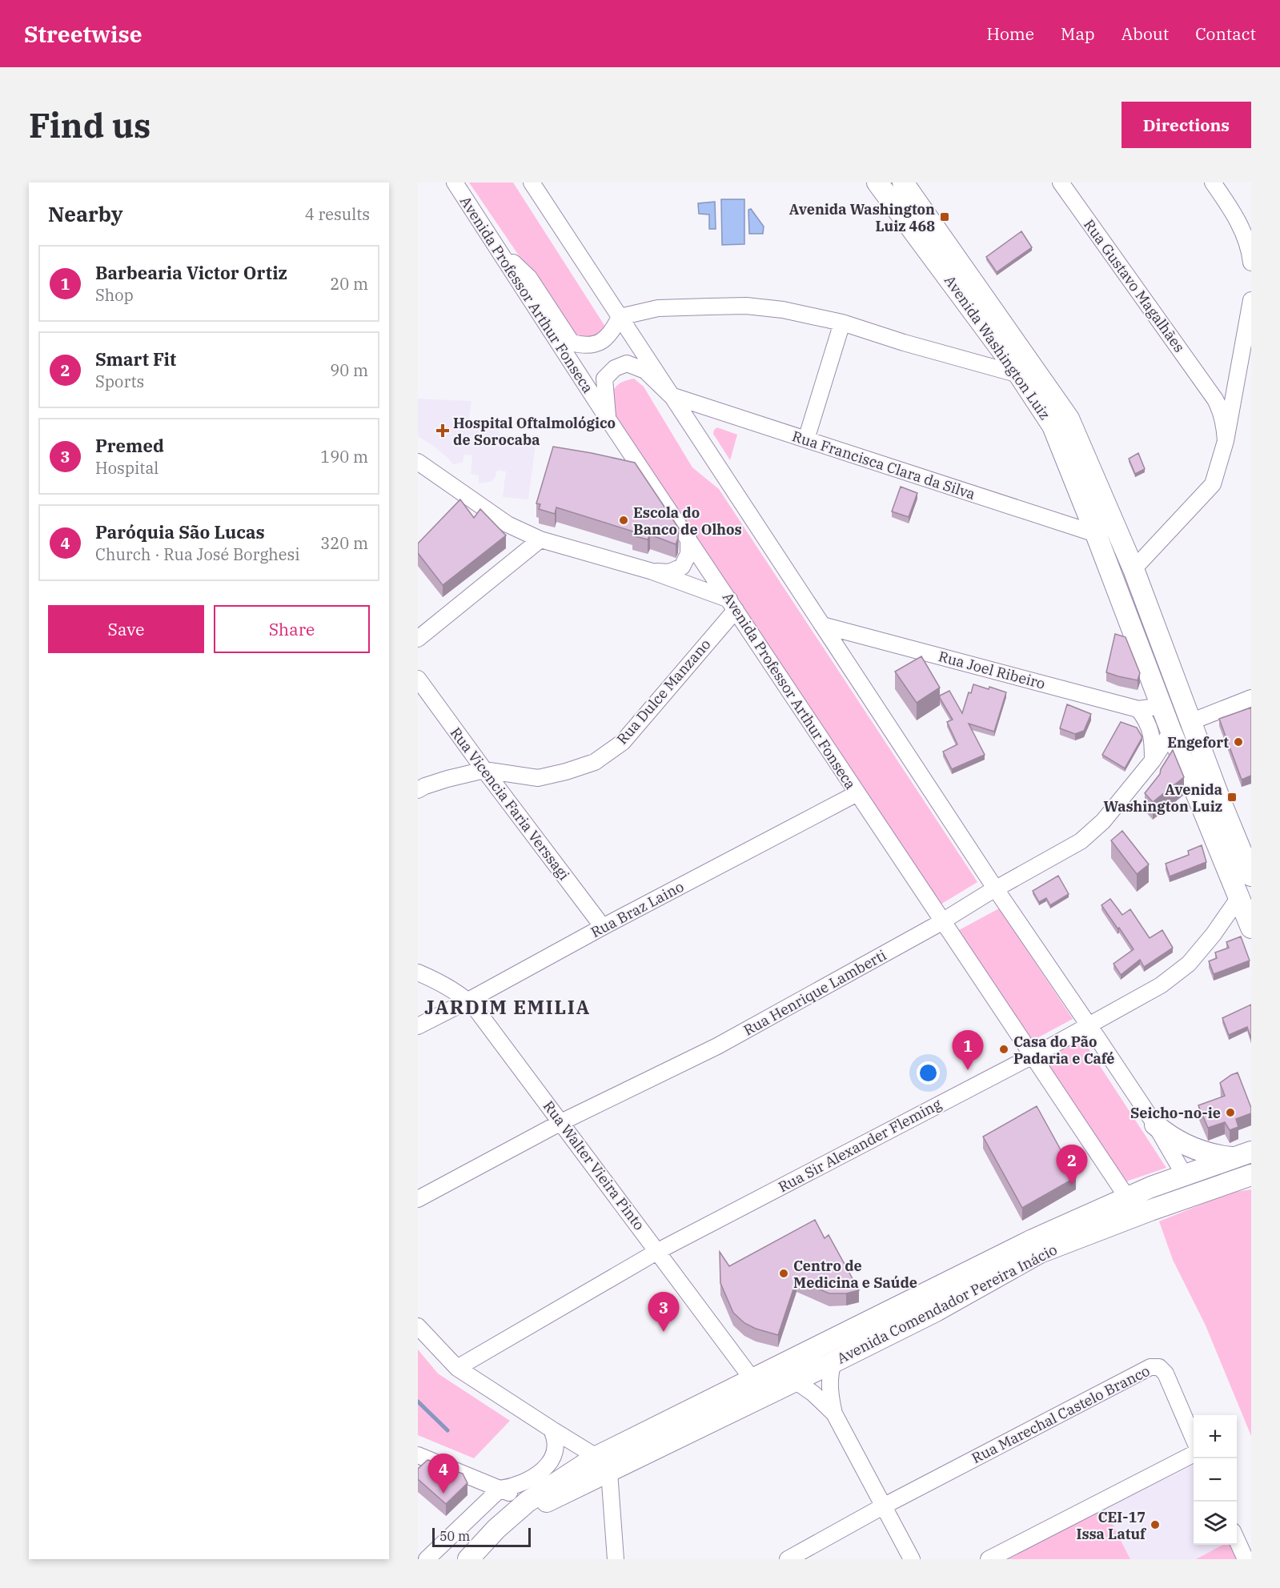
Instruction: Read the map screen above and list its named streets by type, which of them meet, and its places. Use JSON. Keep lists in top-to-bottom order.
{
  "streets": {
    "main road": ["Avenida Washington Luiz", "Avenida Comendador Pereira Inácio"],
    "street": [
      "Rua Gustavo Magalhães",
      "Avenida Professor Arthur Fonseca",
      "Rua Francisca Clara da Silva",
      "Rua Joel Ribeiro",
      "Rua Dulce Manzano",
      "Rua Vicencia Faria Verssagi",
      "Rua Braz Laino",
      "Rua Henrique Lamberti",
      "Rua Sir Alexander Fleming",
      "Rua Walter Vieira Pinto",
      "Rua Marechal Castelo Branco"
    ]
  },
  "crossings": [
    ["Avenida Professor Arthur Fonseca", "Rua Dulce Manzano"],
    ["Avenida Professor Arthur Fonseca", "Rua Braz Laino"],
    ["Avenida Professor Arthur Fonseca", "Rua Henrique Lamberti"],
    ["Avenida Professor Arthur Fonseca", "Rua Sir Alexander Fleming"],
    ["Avenida Professor Arthur Fonseca", "Avenida Comendador Pereira Inácio"],
    ["Avenida Washington Luiz", "Rua Francisca Clara da Silva"],
    ["Avenida Washington Luiz", "Rua Joel Ribeiro"],
    ["Avenida Washington Luiz", "Rua Henrique Lamberti"],
    ["Avenida Washington Luiz", "Rua Sir Alexander Fleming"],
    ["Rua Dulce Manzano", "Rua Vicencia Faria Verssagi"],
    ["Rua Vicencia Faria Verssagi", "Rua Braz Laino"],
    ["Rua Braz Laino", "Rua Walter Vieira Pinto"],
    ["Rua Henrique Lamberti", "Rua Walter Vieira Pinto"],
    ["Rua Sir Alexander Fleming", "Rua Walter Vieira Pinto"],
    ["Rua Walter Vieira Pinto", "Avenida Comendador Pereira Inácio"]
  ],
  "districts": ["JARDIM EMILIA"],
  "places": {
    "transit": ["Avenida Washington Luiz 468", "Avenida Washington Luiz"],
    "health": ["Hospital Oftalmológico de Sorocaba"],
    "other": [
      "Escola do Banco de Olhos",
      "Engefort",
      "Casa do Pão Padaria e Café",
      "Seicho-no-ie",
      "Centro de Medicina e Saúde",
      "CEI-17 Issa Latuf"
    ]
  },
  "scale_bar": "50 m",
  "page": {
    "header": "Streetwise",
    "nav": [
      "Home",
      "Map",
      "About",
      "Contact"
    ],
    "buttons": [
      "Directions",
      ["Save", "Share"]
    ],
    "title": "Find us",
    "heading": ["Nearby", "4 results"],
    "list": [
      {
        "mark": "1",
        "name": "Barbearia Victor Ortiz",
        "note": "Shop",
        "value": "20 m"
      },
      {
        "mark": "2",
        "name": "Smart Fit",
        "note": "Sports",
        "value": "90 m"
      },
      {
        "mark": "3",
        "name": "Premed",
        "note": "Hospital",
        "value": "190 m"
      },
      {
        "mark": "4",
        "name": "Paróquia São Lucas",
        "note": "Church · Rua José Borghesi",
        "value": "320 m"
      }
    ],
    "pins": [
      "1",
      "2",
      "3",
      "4"
    ],
    "map_buttons": ["+", "−"],
    "scale": "50 m"
  }
}
